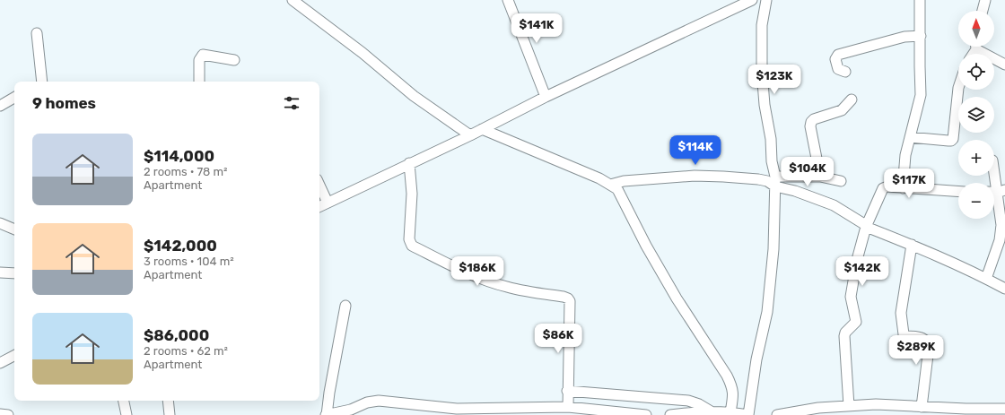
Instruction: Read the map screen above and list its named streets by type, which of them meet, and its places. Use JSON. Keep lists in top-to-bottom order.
{
  "north": "top",
  "page": {
    "map_buttons": ["+", "−"],
    "price": [
      "$141K",
      "$123K",
      "$114K",
      "$104K",
      "$117K",
      "$186K",
      "$142K",
      "$86K",
      "$289K"
    ],
    "heading": "9 homes",
    "list": [
      {
        "name": "$114,000",
        "note": "2 rooms · 78 m² · Apartment"
      },
      {
        "name": "$142,000",
        "note": "3 rooms · 104 m² · Apartment"
      },
      {
        "name": "$86,000",
        "note": "2 rooms · 62 m² · Apartment"
      }
    ]
  }
}
